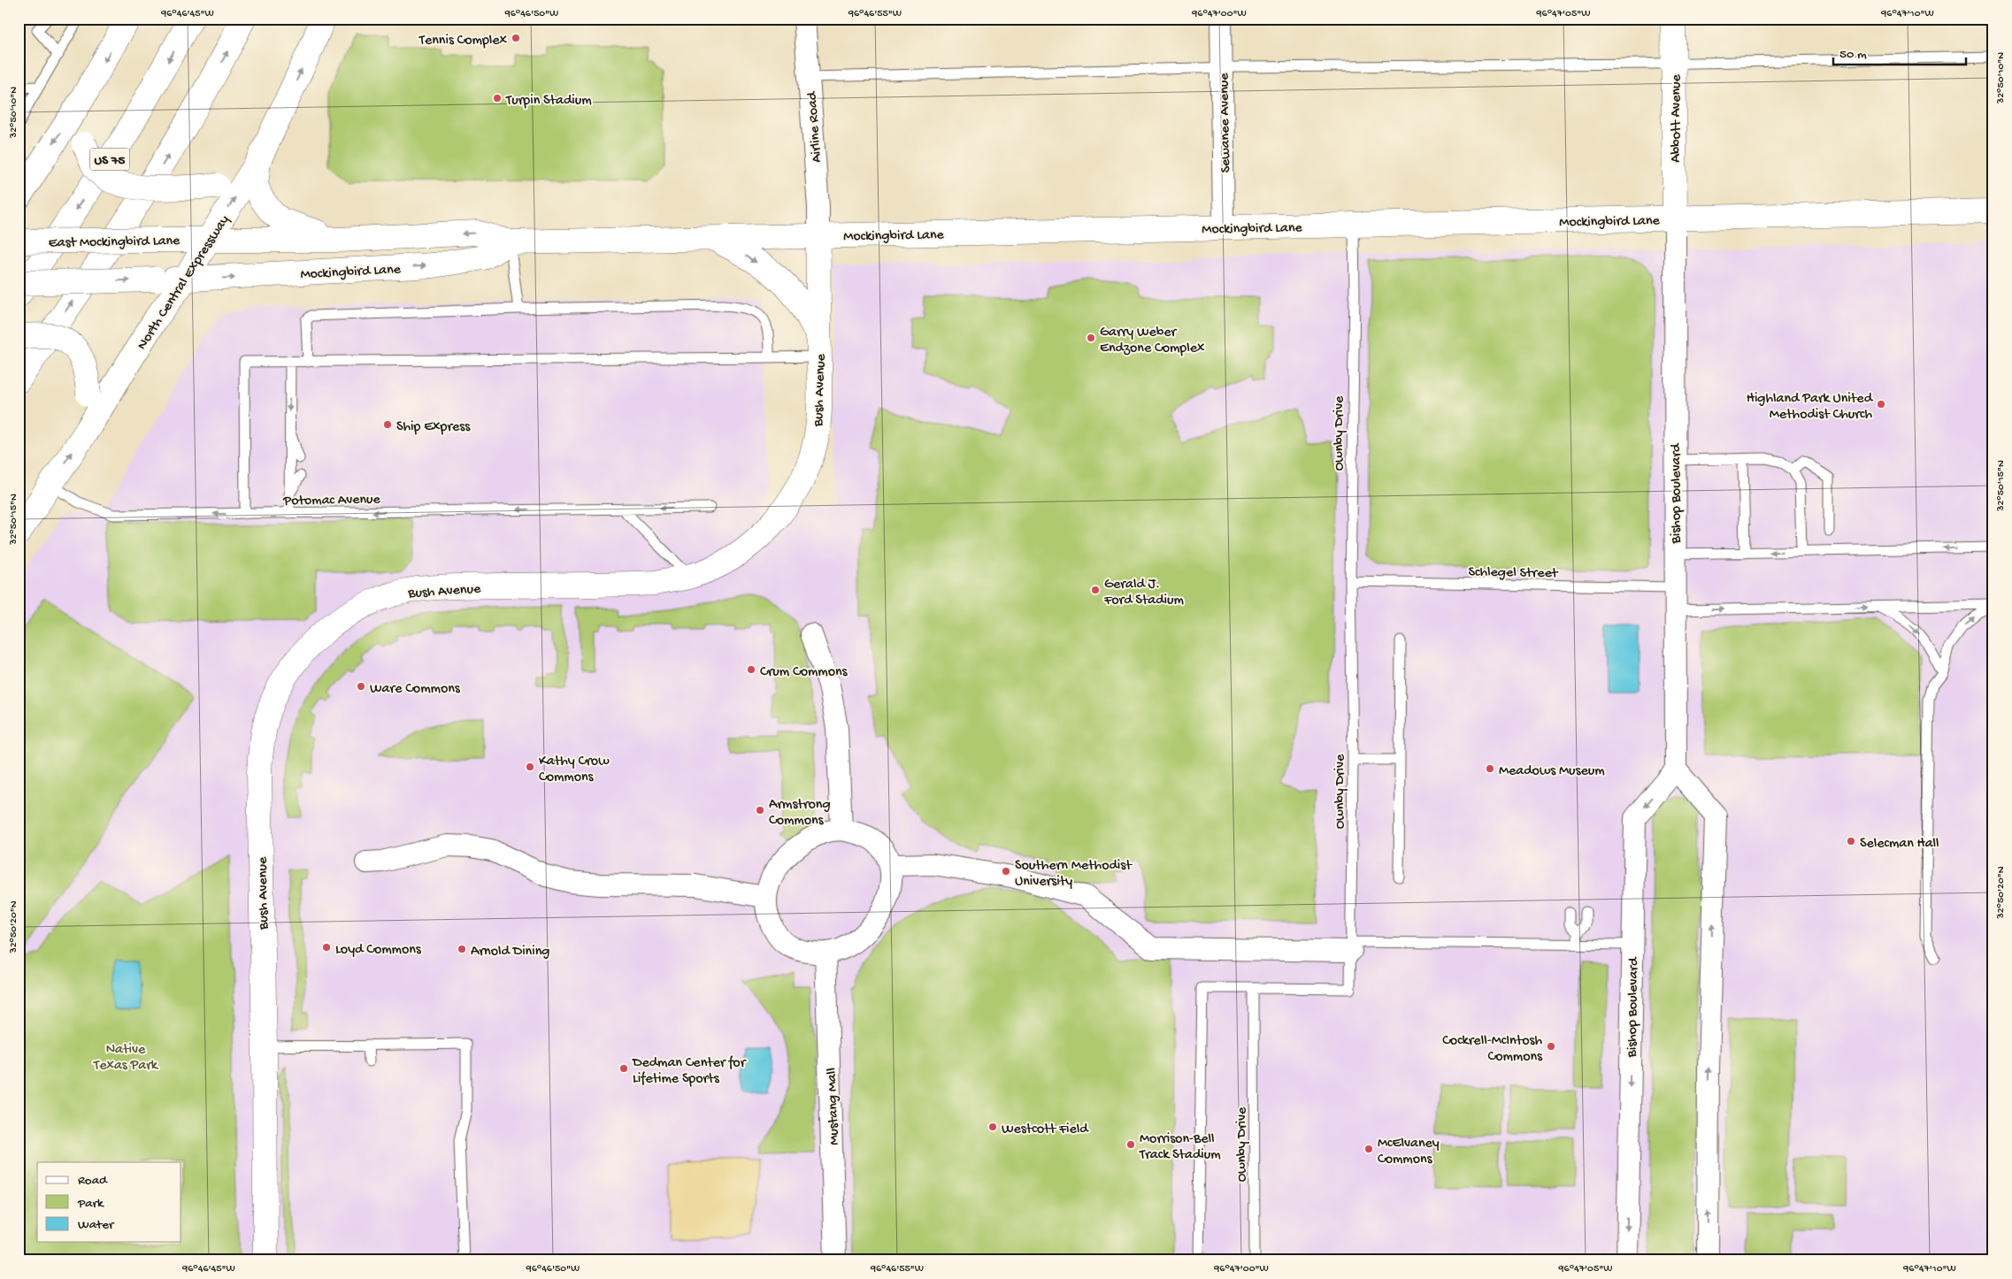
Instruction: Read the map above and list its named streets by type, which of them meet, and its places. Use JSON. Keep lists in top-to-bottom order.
{
  "streets": {
    "main road": [
      "Abbott Avenue",
      "US 75",
      "Mockingbird Lane",
      "East Mockingbird Lane",
      "North Central Expressway",
      "Bush Avenue"
    ],
    "street": [
      "Sewanee Avenue",
      "Airline Road",
      "Bishop Boulevard",
      "Mustang Mall"
    ],
    "lane": ["Ownby Drive", "Potomac Avenue", "Schlegel Street"]
  },
  "crossings": [
    ["Abbott Avenue", "Mockingbird Lane"],
    ["Abbott Avenue", "Bishop Boulevard"],
    ["Sewanee Avenue", "Mockingbird Lane"],
    ["Airline Road", "Mockingbird Lane"],
    ["Airline Road", "Bush Avenue"],
    ["Mockingbird Lane", "East Mockingbird Lane"],
    ["Mockingbird Lane", "North Central Expressway"],
    ["Mockingbird Lane", "Bush Avenue"],
    ["Mockingbird Lane", "Ownby Drive"],
    ["Mockingbird Lane", "Bishop Boulevard"],
    ["East Mockingbird Lane", "North Central Expressway"],
    ["North Central Expressway", "Potomac Avenue"],
    ["Ownby Drive", "Schlegel Street"],
    ["Bishop Boulevard", "Schlegel Street"]
  ],
  "one_way": ["Potomac Avenue"],
  "parks": ["Native Texas Park"],
  "places": [
    "Tennis Complex",
    "Turpin Stadium",
    "Garry Weber Endzone Complex",
    "Highland Park United Methodist Church",
    "Ship Express",
    "Gerald J. Ford Stadium",
    "Crum Commons",
    "Ware Commons",
    "Kathy Crow Commons",
    "Meadows Museum",
    "Armstrong Commons",
    "Selecman Hall",
    "Southern Methodist University",
    "Loyd Commons",
    "Arnold Dining",
    "Cockrell-McIntosh Commons",
    "Dedman Center for Lifetime Sports",
    "Westcott Field",
    "Morrison-Bell Track Stadium",
    "McElvaney Commons"
  ],
  "legend": ["Road", "Park", "Water"],
  "scale_bar": "50 m",
  "coordinates": [
    "96°46'45\"W",
    "96°46'50\"W",
    "96°46'55\"W",
    "96°47'00\"W",
    "96°47'05\"W",
    "96°47'10\"W",
    "32°50'10\"N",
    "32°50'15\"N",
    "32°50'20\"N"
  ]
}
